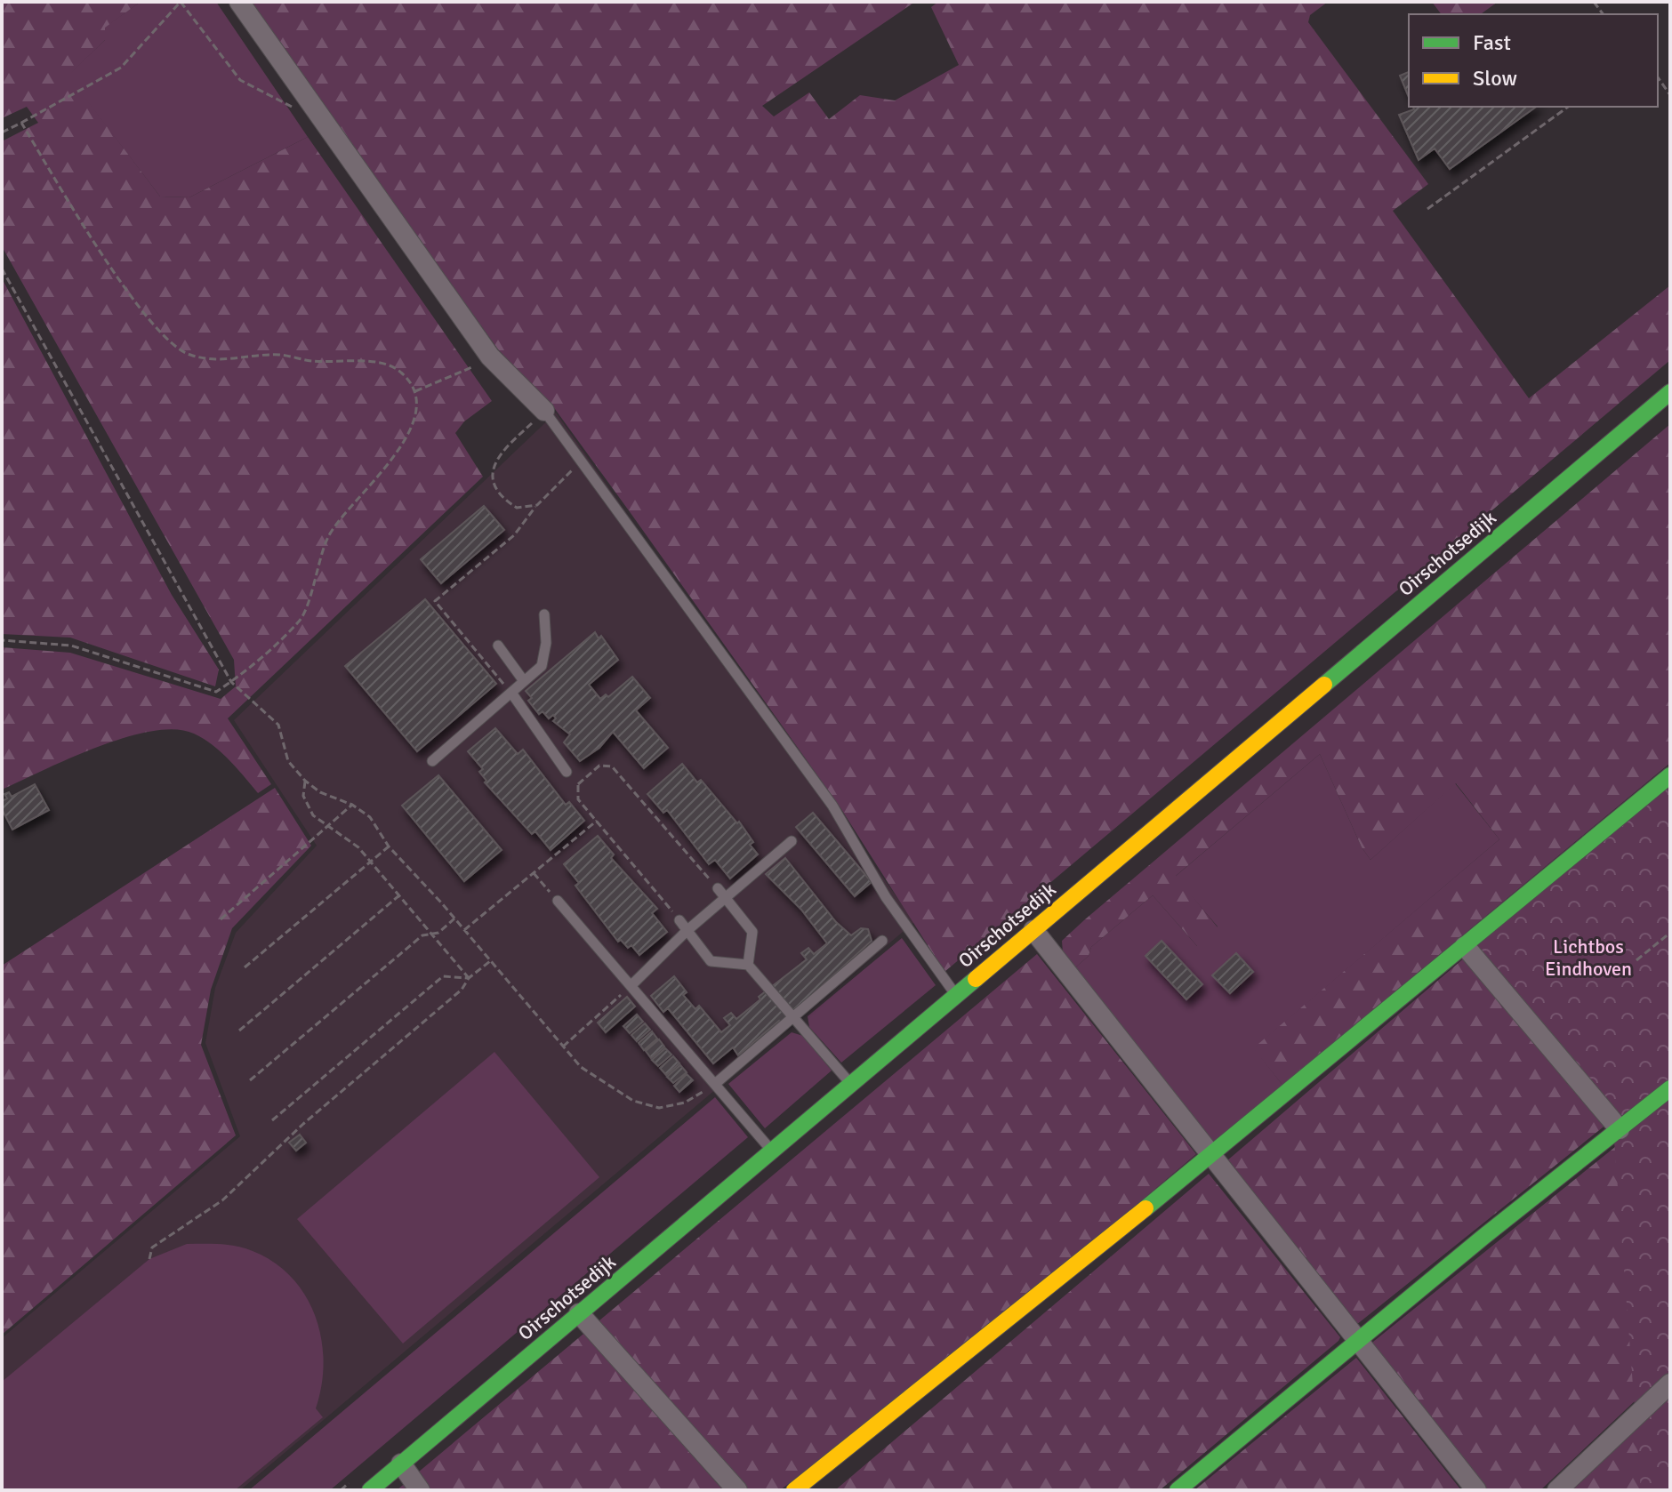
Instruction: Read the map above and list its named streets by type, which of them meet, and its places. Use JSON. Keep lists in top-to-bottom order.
{
  "streets": {
    "street": ["Oirschotsedijk"]
  },
  "parks": ["Lichtbos Eindhoven"],
  "legend": ["Fast", "Slow"]
}
